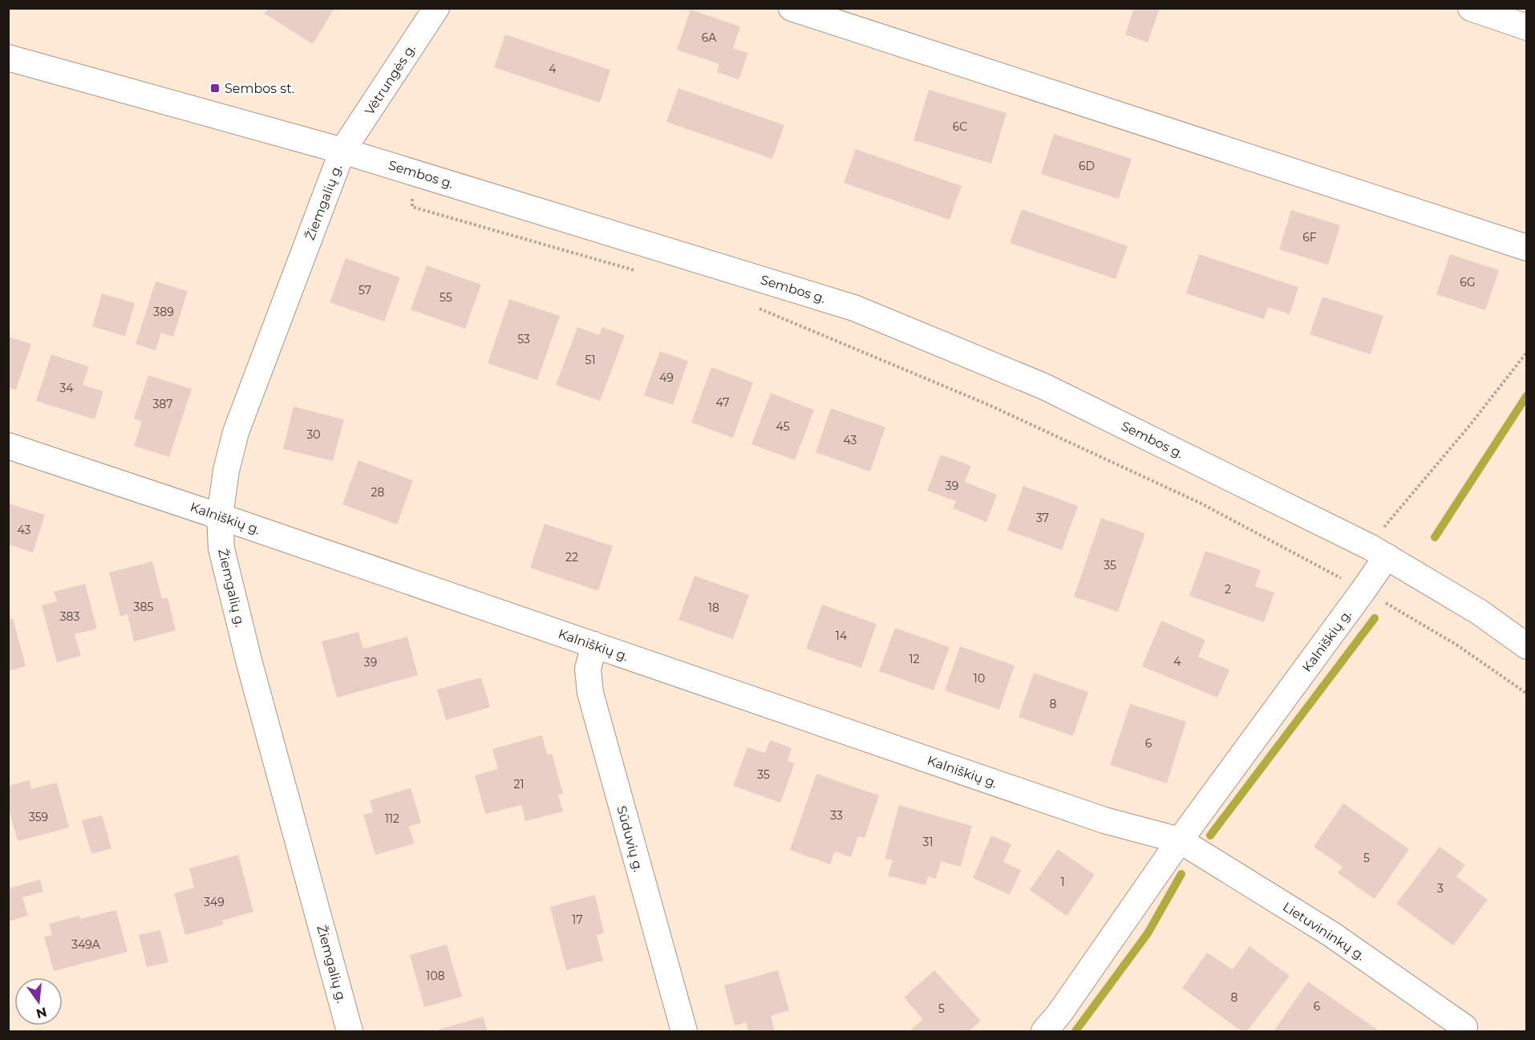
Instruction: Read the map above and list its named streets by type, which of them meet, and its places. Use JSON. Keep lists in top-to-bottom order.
{
  "streets": {
    "street": [
      "Vėtrungės g.",
      "Sembos g.",
      "Žiemgalių g.",
      "Kalniškių g.",
      "Sūduvių g.",
      "Lietuvininkų g."
    ]
  },
  "crossings": [
    ["Vėtrungės g.", "Sembos g."],
    ["Vėtrungės g.", "Žiemgalių g."],
    ["Sembos g.", "Žiemgalių g."],
    ["Sembos g.", "Kalniškių g."],
    ["Žiemgalių g.", "Kalniškių g."],
    ["Kalniškių g.", "Sūduvių g."],
    ["Kalniškių g.", "Lietuvininkų g."]
  ],
  "places": {
    "transit": ["Sembos st."]
  },
  "house_numbers": [
    "6A",
    "4",
    "6C",
    "6D",
    "6F",
    "6G",
    "57",
    "55",
    "389",
    "53",
    "51",
    "49",
    "34",
    "47",
    "387",
    "45",
    "30",
    "43",
    "39",
    "28",
    "37",
    "43",
    "22",
    "35",
    "2",
    "385",
    "18",
    "383",
    "14",
    "12",
    "4",
    "39",
    "10",
    "8",
    "6",
    "35",
    "21",
    "33",
    "359",
    "112",
    "31",
    "5",
    "1",
    "3",
    "349",
    "17",
    "349A",
    "108",
    "8",
    "6",
    "5"
  ],
  "north": "bottom"
}
